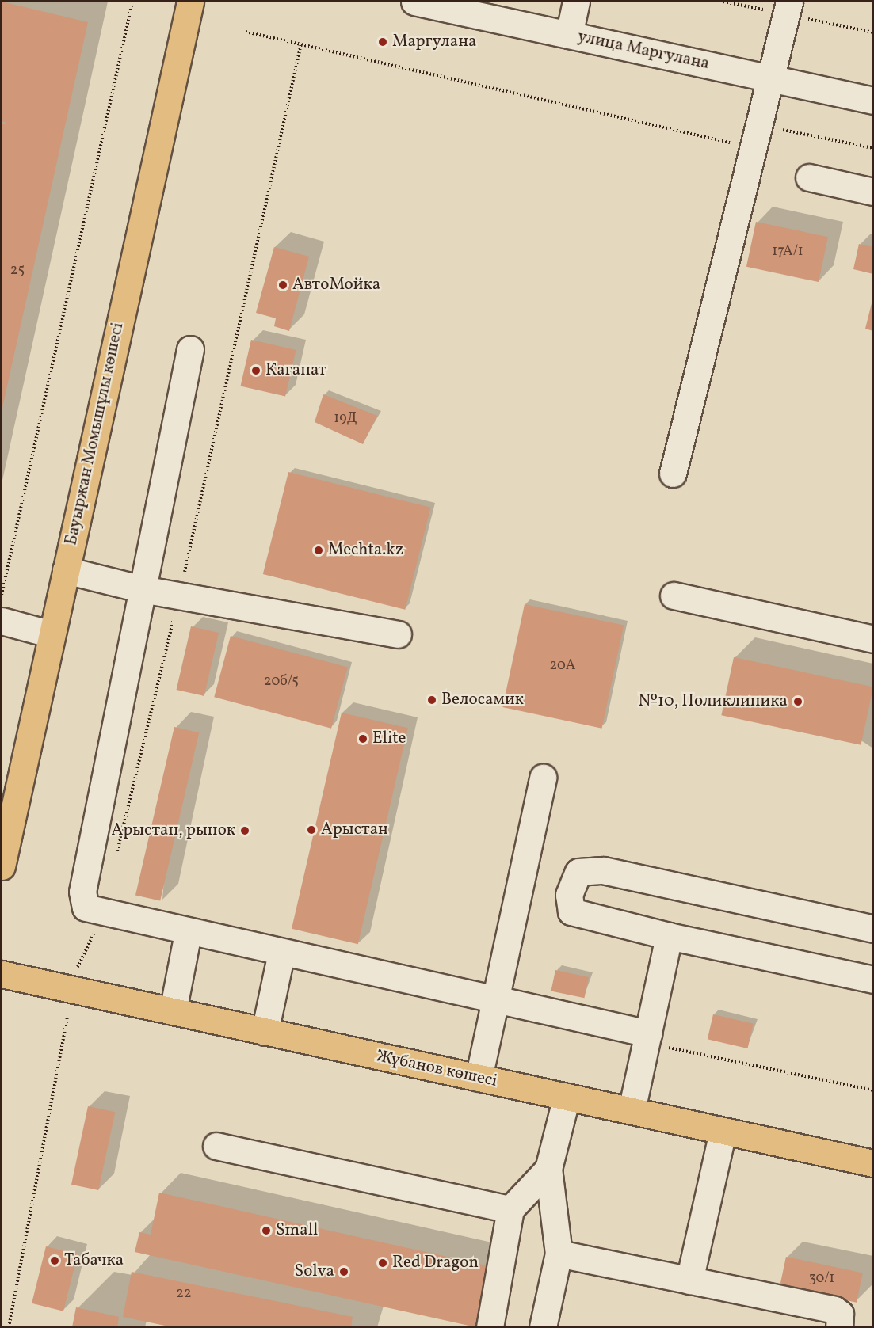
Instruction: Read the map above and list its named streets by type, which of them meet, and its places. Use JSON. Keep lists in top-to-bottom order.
{
  "streets": {
    "main road": ["Бауыржан Момышұлы көшесі", "Жұбанов көшесі"],
    "street": ["улица Маргулана"]
  },
  "places": [
    "Маргулана",
    "АвтоМойка",
    "Каганат",
    "Mechta.kz",
    "Велосамик",
    "№10, Поликлиника",
    "Elite",
    "Арыстан",
    "Арыстан, рынок",
    "Small",
    "Табачка",
    "Red Dragon",
    "Solva"
  ],
  "house_numbers": [
    "17А/1",
    "25",
    "19Д",
    "20А",
    "20б/5",
    "30/1",
    "22"
  ]
}
